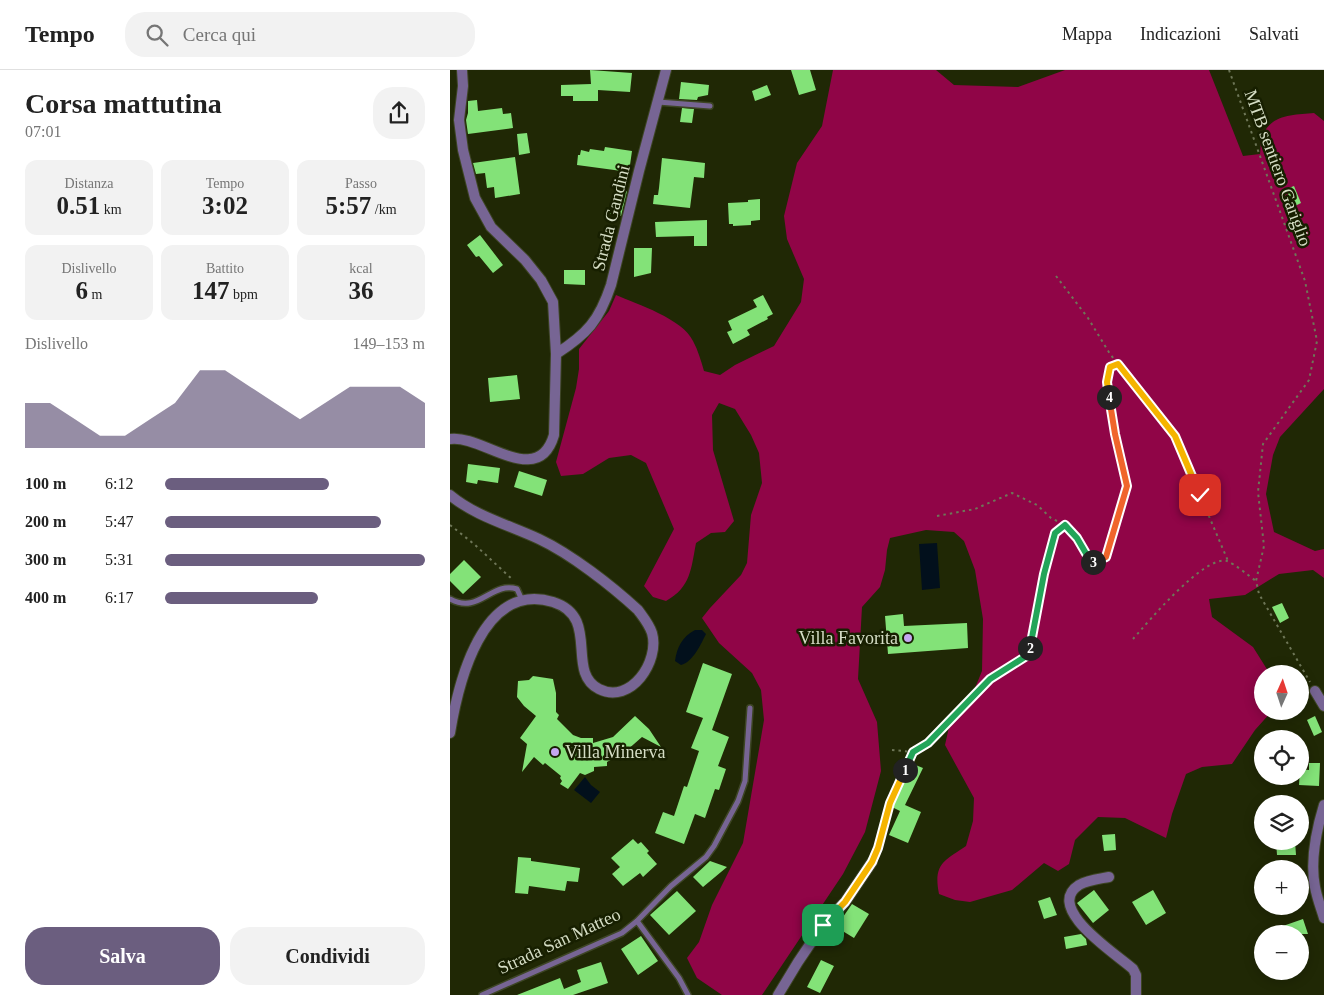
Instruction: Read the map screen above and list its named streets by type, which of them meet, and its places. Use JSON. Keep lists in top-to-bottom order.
{
  "streets": {
    "street": ["Strada Gandini"],
    "lane": ["Strada San Matteo"],
    "path": ["MTB sentiero Gariglio"]
  },
  "places": ["Villa Favorita", "Villa Minerva"],
  "north": "top",
  "page": {
    "header": "Tempo",
    "search": "Cerca qui",
    "nav": ["Mappa", "Indicazioni", "Salvati"],
    "heading": ["Corsa mattutina", "07:01"],
    "stats": [
      ["Distanza", "0.51 km"],
      ["Tempo", "3:02"],
      ["Passo", "5:57 /km"],
      ["Dislivello", "6 m"],
      ["Battito", "147 bpm"],
      ["kcal", "36"]
    ],
    "chart": ["Dislivello", "149–153 m"],
    "pins": [
      "4",
      "3",
      "2",
      "1"
    ],
    "list": [
      {
        "name": "100 m",
        "note": "6:12"
      },
      {
        "name": "200 m",
        "note": "5:47"
      },
      {
        "name": "300 m",
        "note": "5:31"
      },
      {
        "name": "400 m",
        "note": "6:17"
      }
    ],
    "map_buttons": ["+", "−"],
    "buttons": ["Salva", "Condividi"]
  }
}
